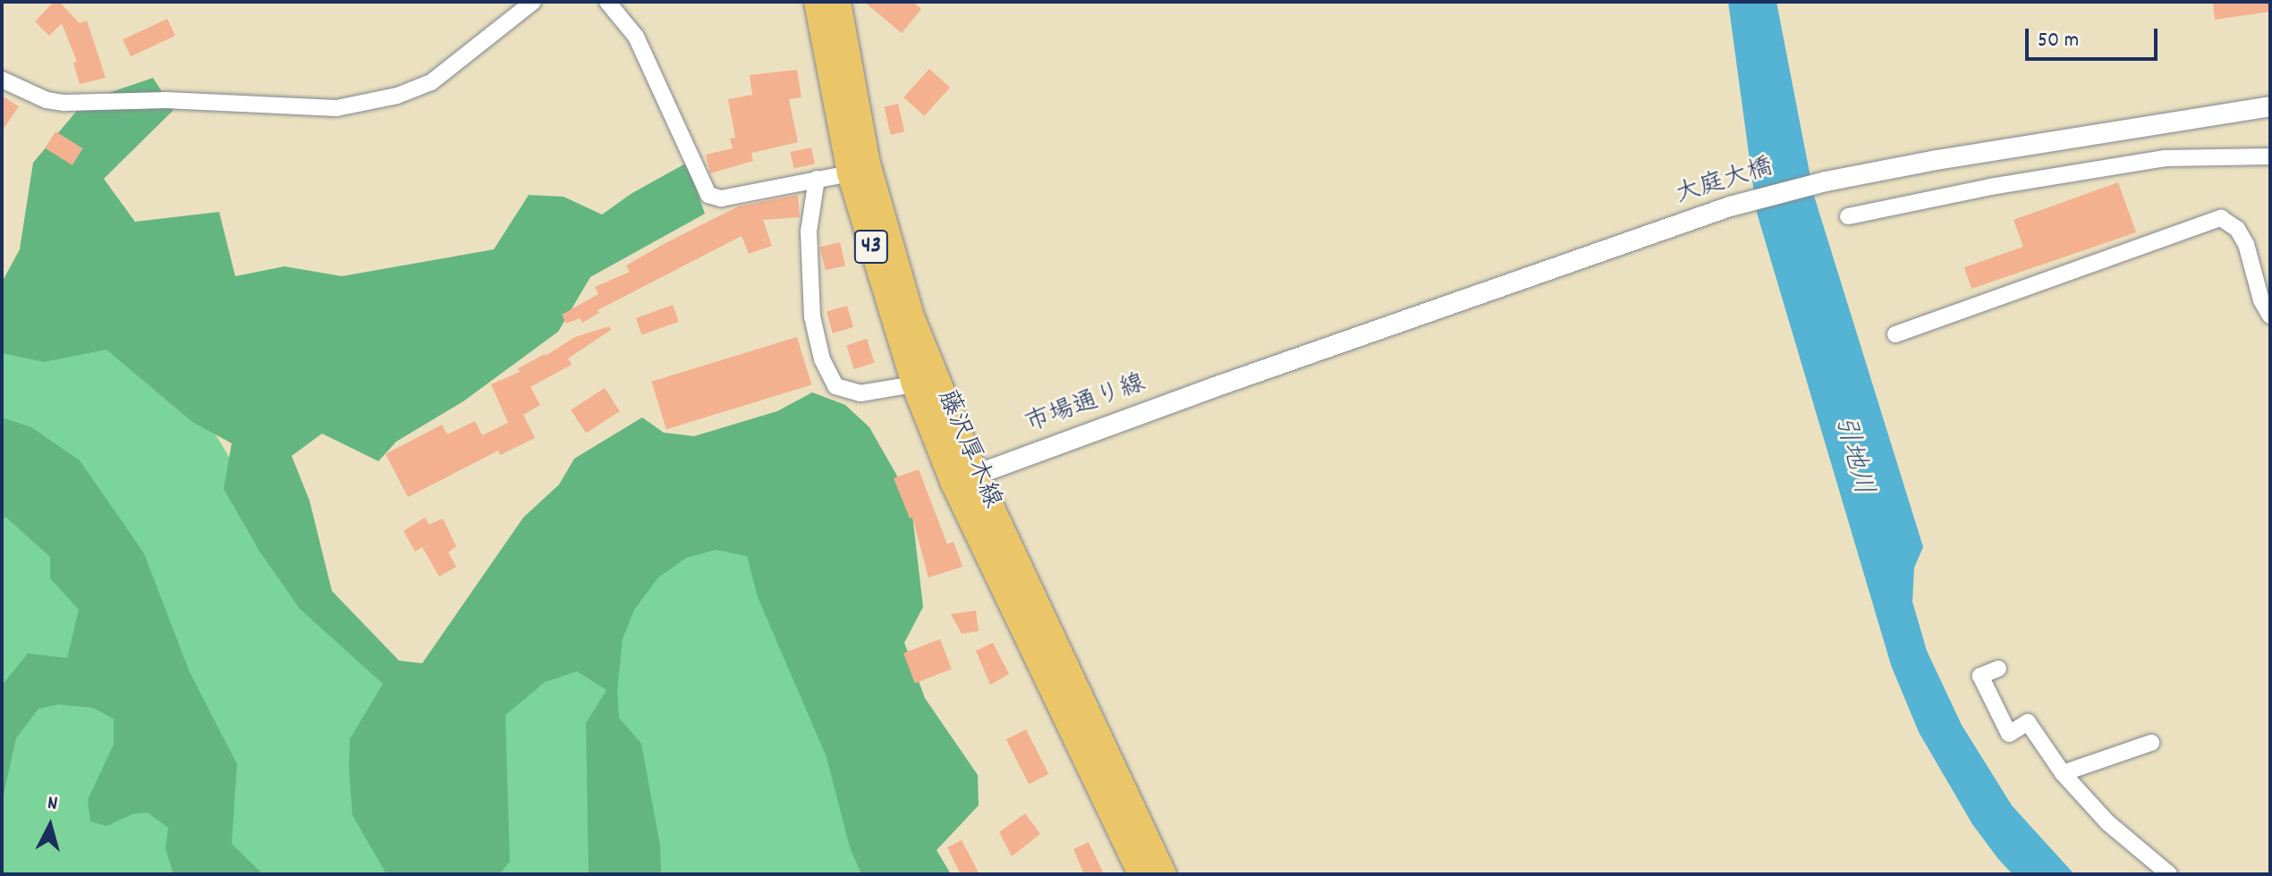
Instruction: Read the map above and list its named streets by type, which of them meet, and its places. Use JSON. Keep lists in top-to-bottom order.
{
  "streets": {
    "main road": ["43", "藤沢厚木線"],
    "street": ["大庭大橋", "市場通り線"]
  },
  "crossings": [
    ["大庭大橋", "市場通り線"],
    ["市場通り線", "藤沢厚木線"]
  ],
  "water": ["引地川"],
  "scale_bar": "50 m",
  "north": "top"
}
